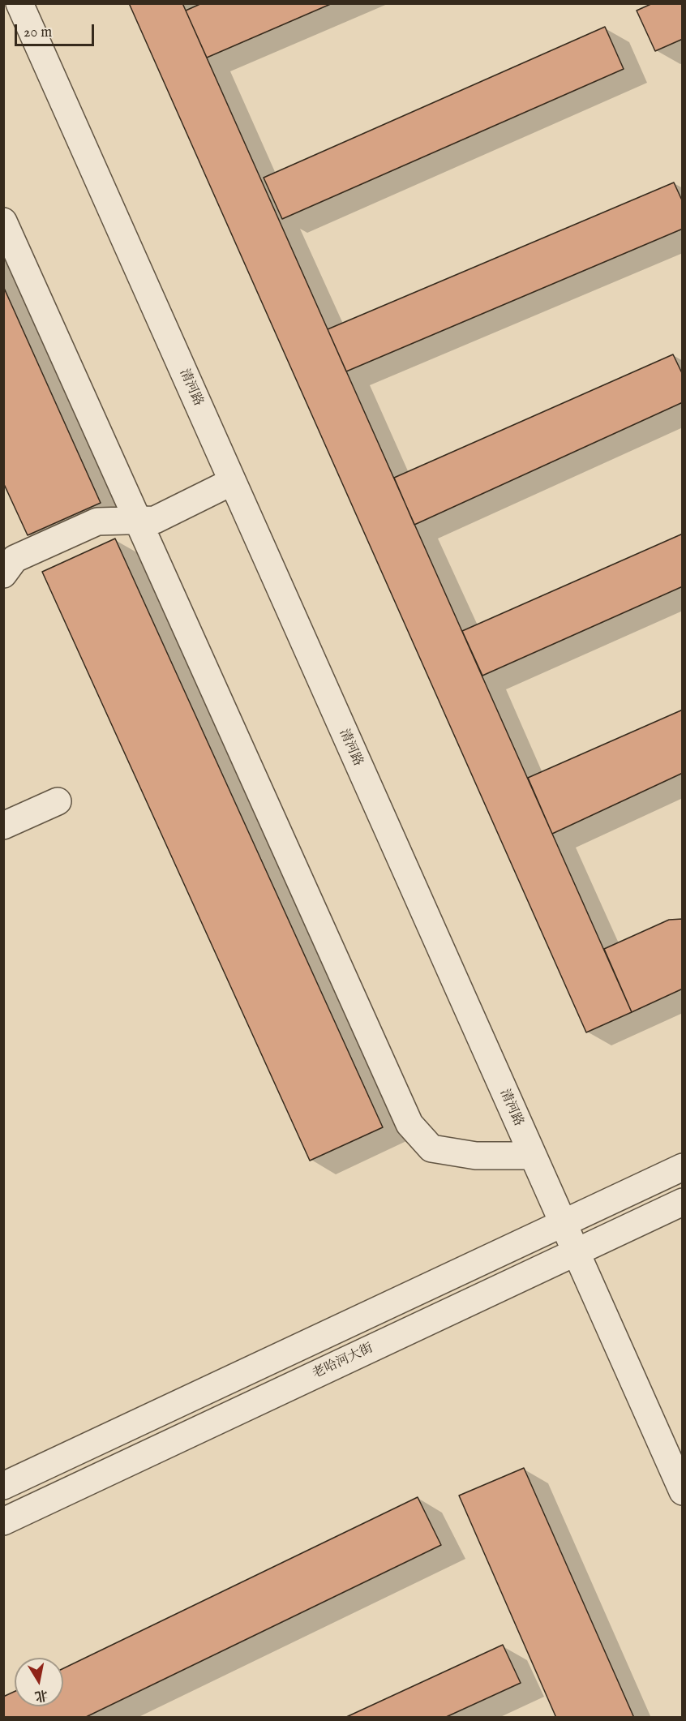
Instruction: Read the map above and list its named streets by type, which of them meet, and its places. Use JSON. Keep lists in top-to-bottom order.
{
  "streets": {
    "street": ["清河路", "老哈河大街"]
  },
  "crossings": [
    ["清河路", "老哈河大街"]
  ],
  "scale_bar": "20 m",
  "north": "bottom"
}
